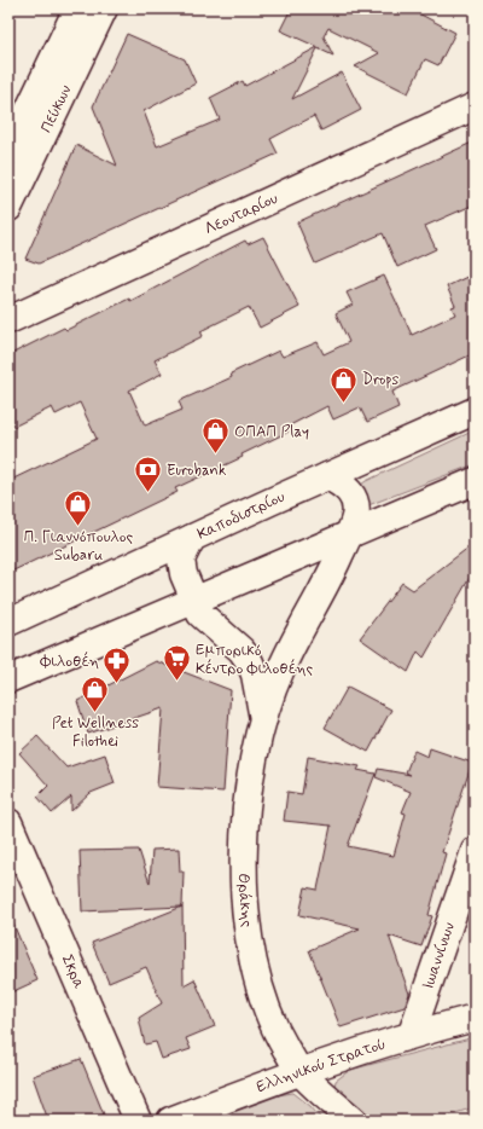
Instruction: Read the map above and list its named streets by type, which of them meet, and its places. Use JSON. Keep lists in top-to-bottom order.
{
  "streets": {
    "street": [
      "Πεύκων",
      "Λεονταρίου",
      "Καποδιστρίου",
      "Θράκης",
      "Ιωαννίνων",
      "Σκρα",
      "Ελληνικού Στρατού"
    ]
  },
  "crossings": [
    ["Καποδιστρίου", "Θράκης"],
    ["Θράκης", "Ελληνικού Στρατού"],
    ["Ιωαννίνων", "Ελληνικού Στρατού"]
  ],
  "places": {
    "shop": [
      "Drops",
      "ΟΠΑΠ Play",
      "Π. Γιαννόπουλος Subaru",
      "Pet Wellness Filothei"
    ],
    "bank": ["Eurobank"],
    "supermarket": ["Εμπορικό Κέντρο Φιλοθέης"],
    "pharmacy": ["Φιλοθέη"]
  }
}
